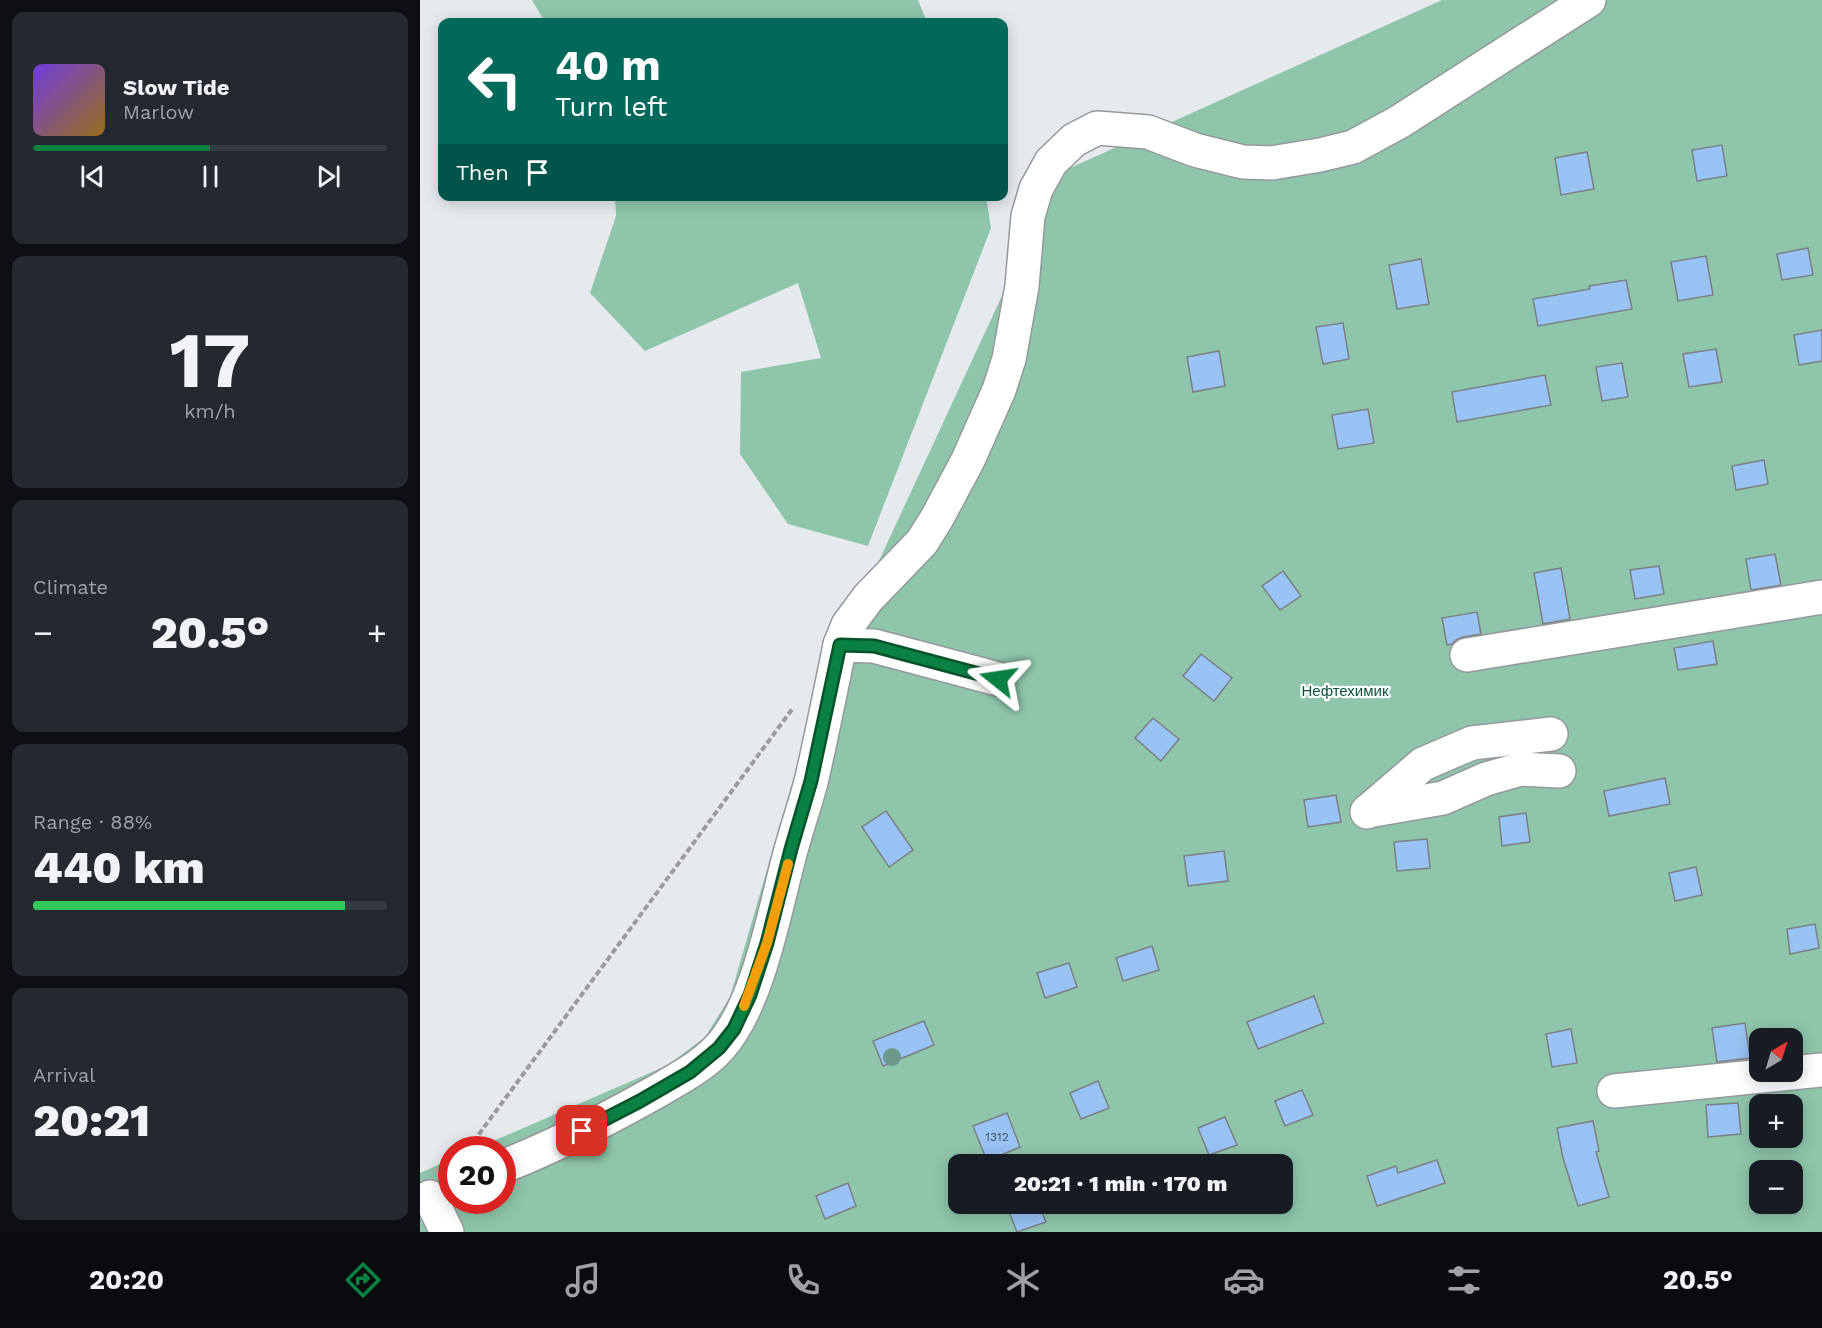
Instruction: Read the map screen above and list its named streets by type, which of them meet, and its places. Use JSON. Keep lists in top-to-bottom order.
{
  "parks": ["Нефтехимик"],
  "house_numbers": ["1312"],
  "north": "top right",
  "page": {
    "turn": ["40 m", "Turn left"],
    "song": ["Slow Tide", "Marlow"],
    "then": "Then",
    "tile": [
      ["17", "km/h"],
      "Climate",
      ["Range · 88%", "440 km"],
      ["Arrival", "20:21"]
    ],
    "heat": ["−", "20.5°", "+"],
    "map_buttons": ["+", "−"],
    "limit": "20",
    "trip": "20:21 · 1 min · 170 m",
    "tabs": ["20:20", "20.5°"]
  }
}
